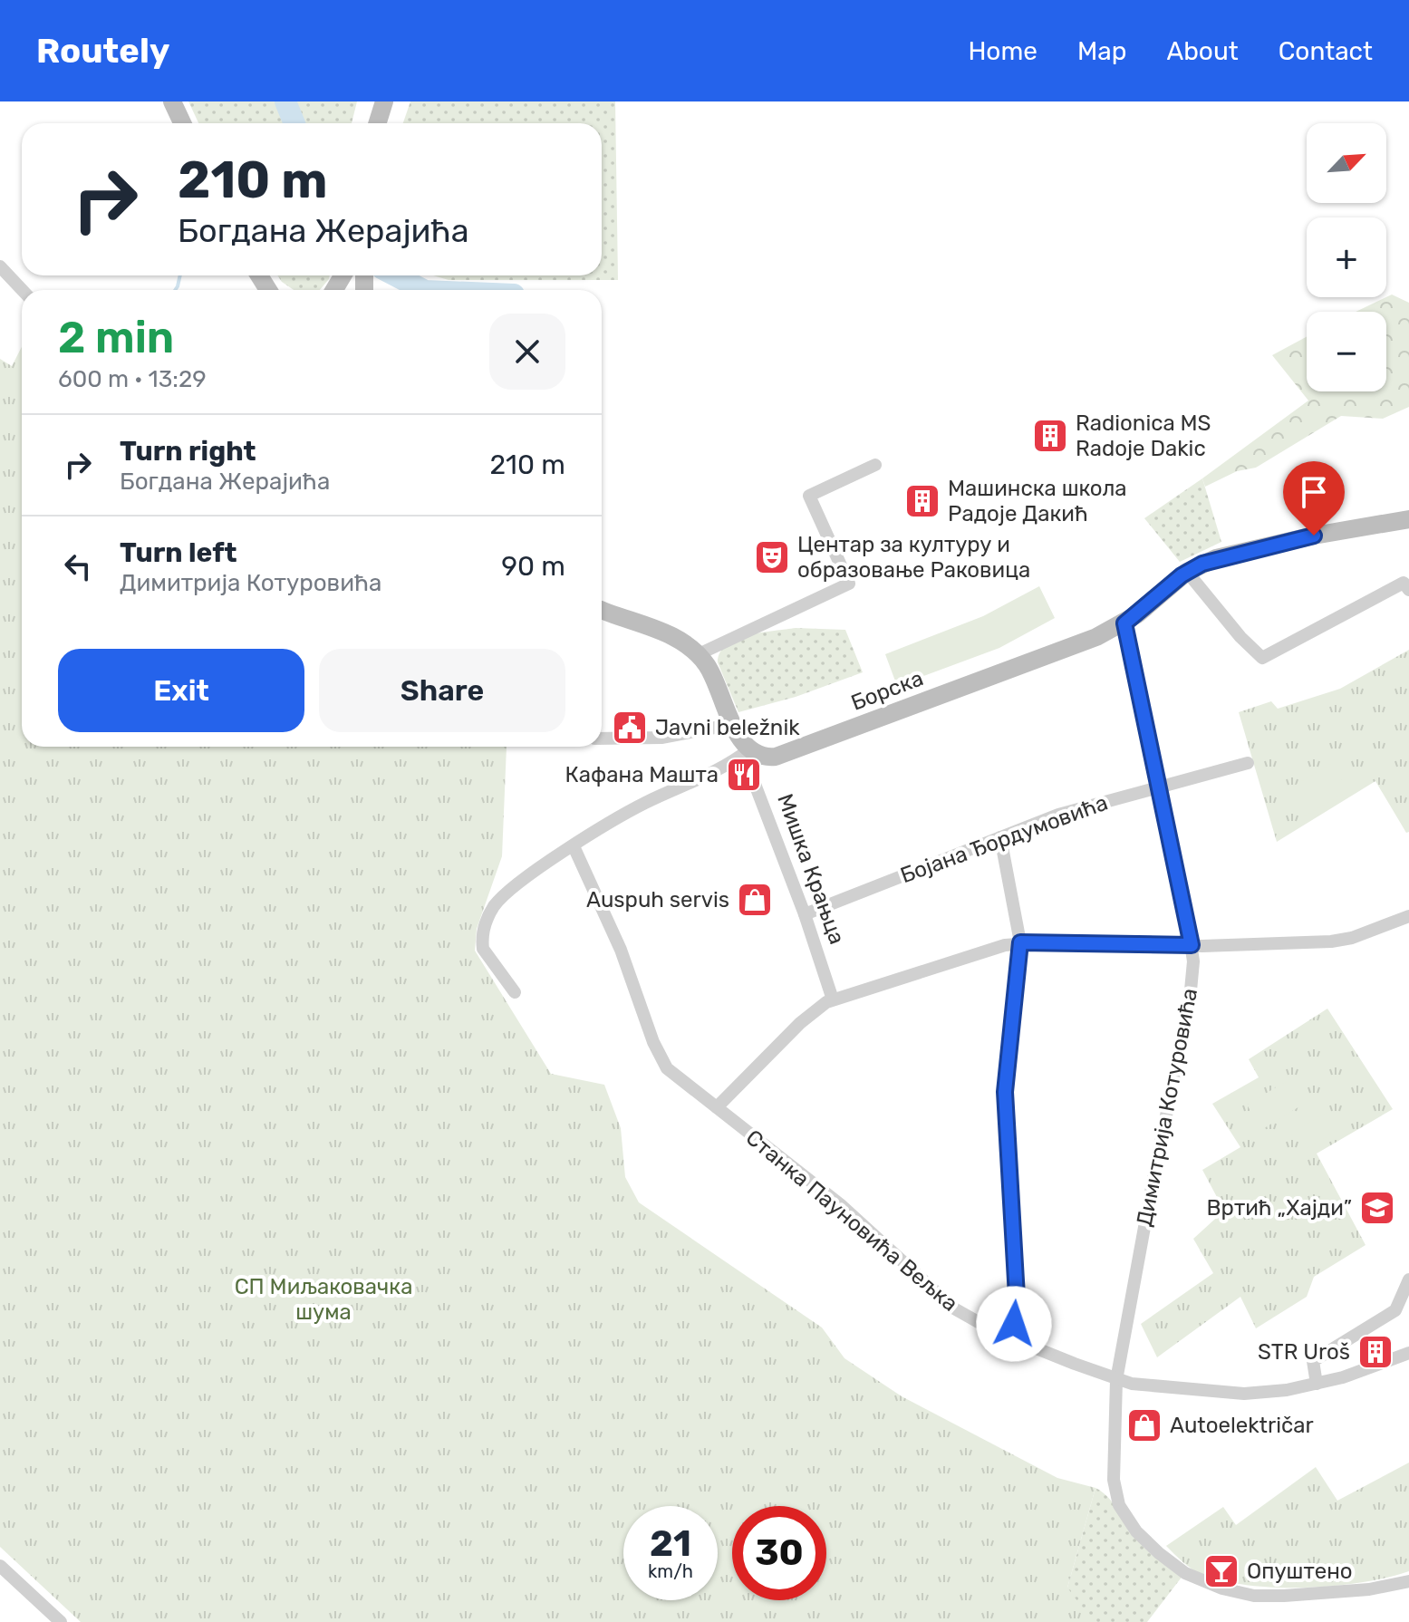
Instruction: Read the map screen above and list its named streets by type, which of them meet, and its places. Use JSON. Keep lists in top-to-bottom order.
{
  "streets": {
    "main road": ["Борска", "Мишка Крањца"],
    "street": ["Бојана Ђордумовића", "Димитрија Котуровића", "Станка Пауновића Вељка"]
  },
  "crossings": [
    ["Борска", "Мишка Крањца"],
    ["Борска", "Димитрија Котуровића"],
    ["Бојана Ђордумовића", "Мишка Крањца"],
    ["Бојана Ђордумовића", "Димитрија Котуровића"],
    ["Димитрија Котуровића", "Станка Пауновића Вељка"]
  ],
  "parks": ["СП Миљаковачка шума"],
  "places": {
    "building": ["Radionica MS Radoje Dakic", "Машинска школа Радоје Дакић", "STR Uroš"],
    "theatre": ["Центар за културу и образовање Раковица"],
    "public building": ["Javni beležnik"],
    "restaurant": ["Кафана Машта"],
    "shop": ["Auspuh servis", "Autoelektričar"],
    "school or university": ["Вртић „Хајди”"],
    "bar": ["Опуштено"]
  },
  "north": "top right",
  "page": {
    "header": "Routely",
    "nav": [
      "Home",
      "Map",
      "About",
      "Contact"
    ],
    "map_buttons": ["+", "−"],
    "turn": ["210 m", "Богдана Жерајића"],
    "heading": ["2 min", "600 m · 13:29"],
    "list": [
      {
        "name": "Turn right",
        "note": "Богдана Жерајића",
        "value": "210 m"
      },
      {
        "name": "Turn left",
        "note": "Димитрија Котуровића",
        "value": "90 m"
      }
    ],
    "buttons": ["Exit", "Share"],
    "speed": "21 km/h",
    "limit": "30"
  }
}
